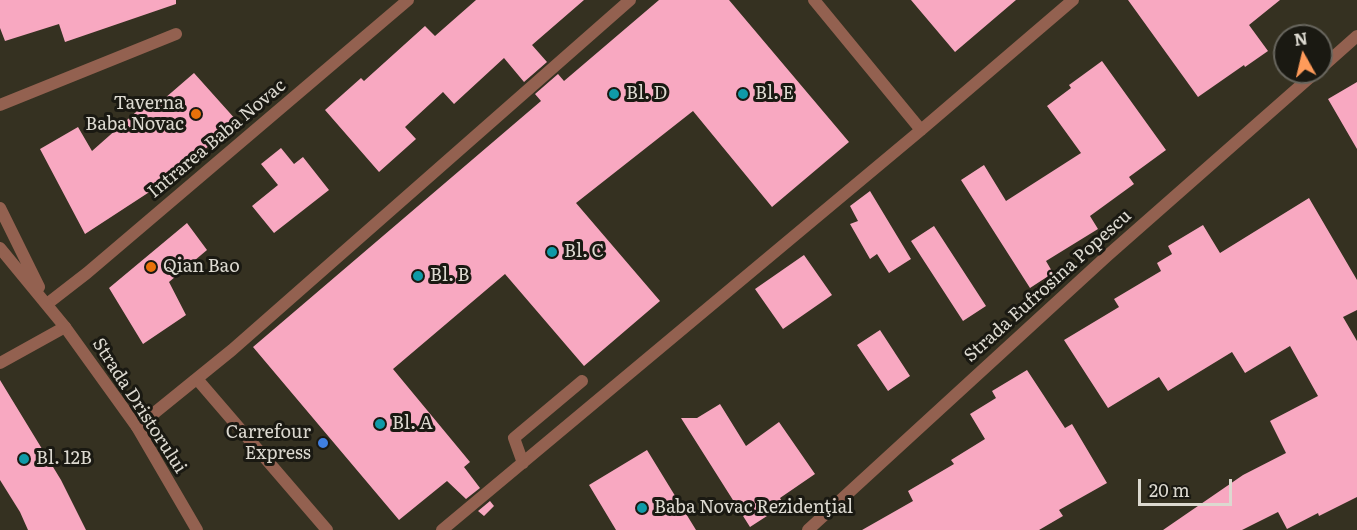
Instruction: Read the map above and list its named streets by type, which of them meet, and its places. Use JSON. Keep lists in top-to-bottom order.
{
  "streets": {
    "street": ["Intrarea Baba Novac", "Strada Eufrosina Popescu", "Strada Dristorului"]
  },
  "crossings": [
    ["Intrarea Baba Novac", "Strada Dristorului"]
  ],
  "places": [
    "Bl. D",
    "Bl. E",
    "Taverna Baba Novac",
    "Bl. C",
    "Qian Bao",
    "Bl. B",
    "Bl. A",
    "Carrefour Express",
    "Bl. 12B",
    "Baba Novac Rezidenţial"
  ],
  "scale_bar": "20 m",
  "north": "top"
}
